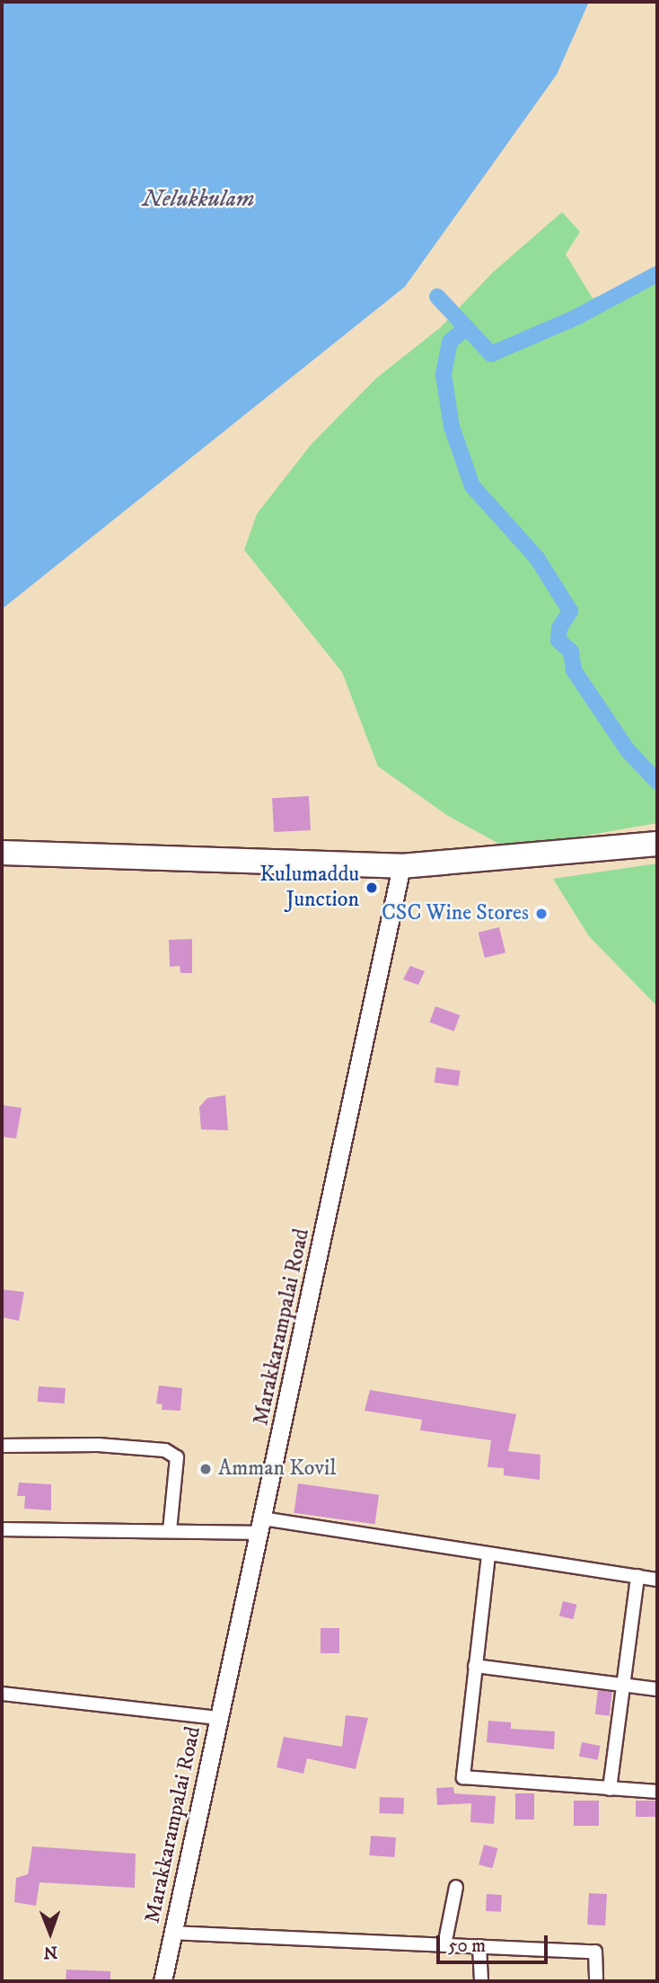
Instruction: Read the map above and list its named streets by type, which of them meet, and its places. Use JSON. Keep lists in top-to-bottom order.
{
  "streets": {
    "street": ["Marakkarampalai Road"]
  },
  "water": ["Nelukkulam"],
  "places": ["Kulumaddu Junction", "CSC Wine Stores", "Amman Kovil"],
  "scale_bar": "50 m",
  "north": "bottom"
}
